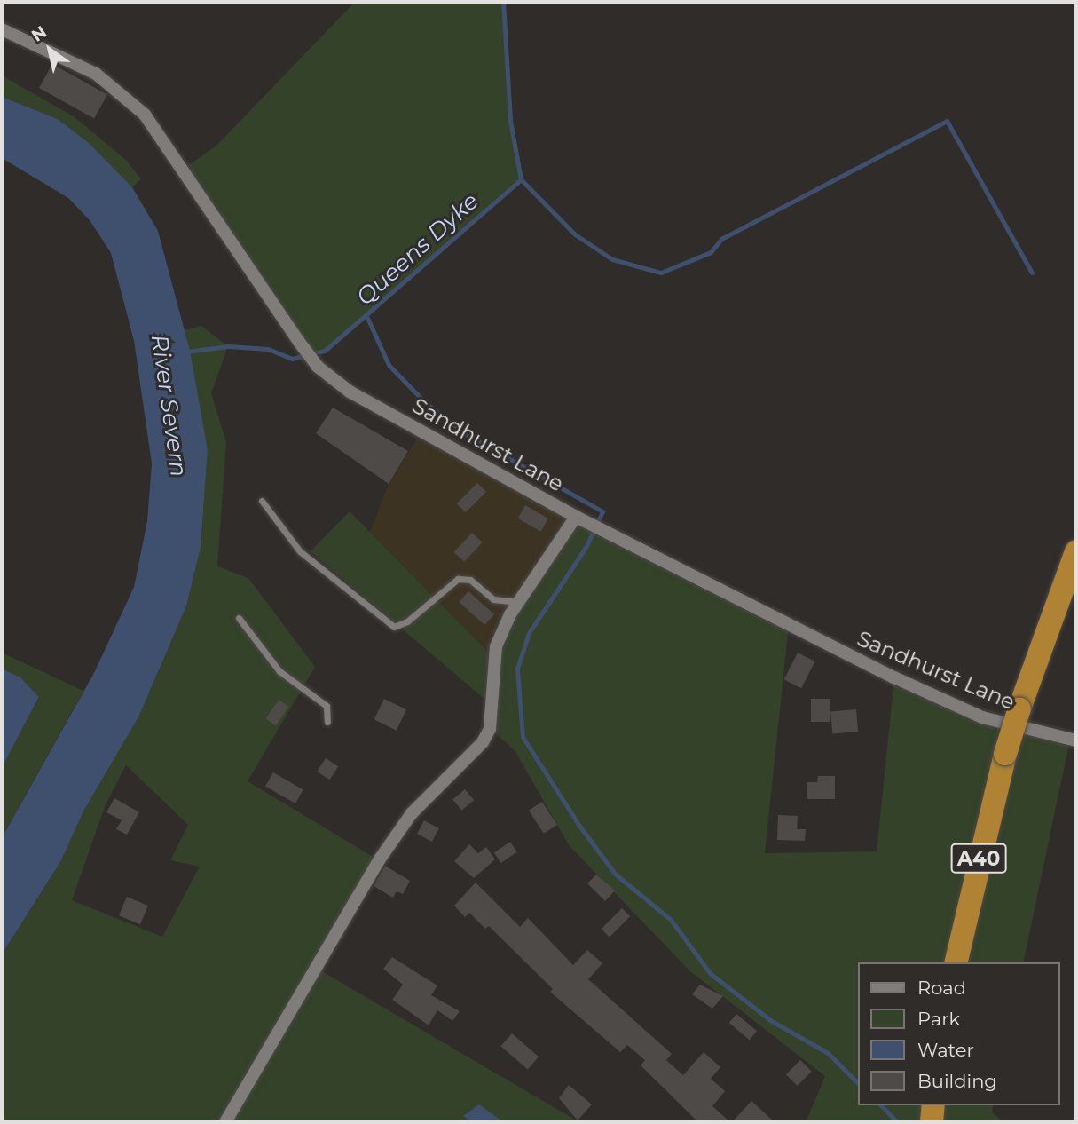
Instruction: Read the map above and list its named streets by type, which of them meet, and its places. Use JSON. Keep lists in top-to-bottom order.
{
  "streets": {
    "highway": ["A40"],
    "street": ["Sandhurst Lane"]
  },
  "water": ["Queens Dyke", "River Severn"],
  "legend": [
    "Road",
    "Park",
    "Water",
    "Building"
  ],
  "north": "top left"
}
